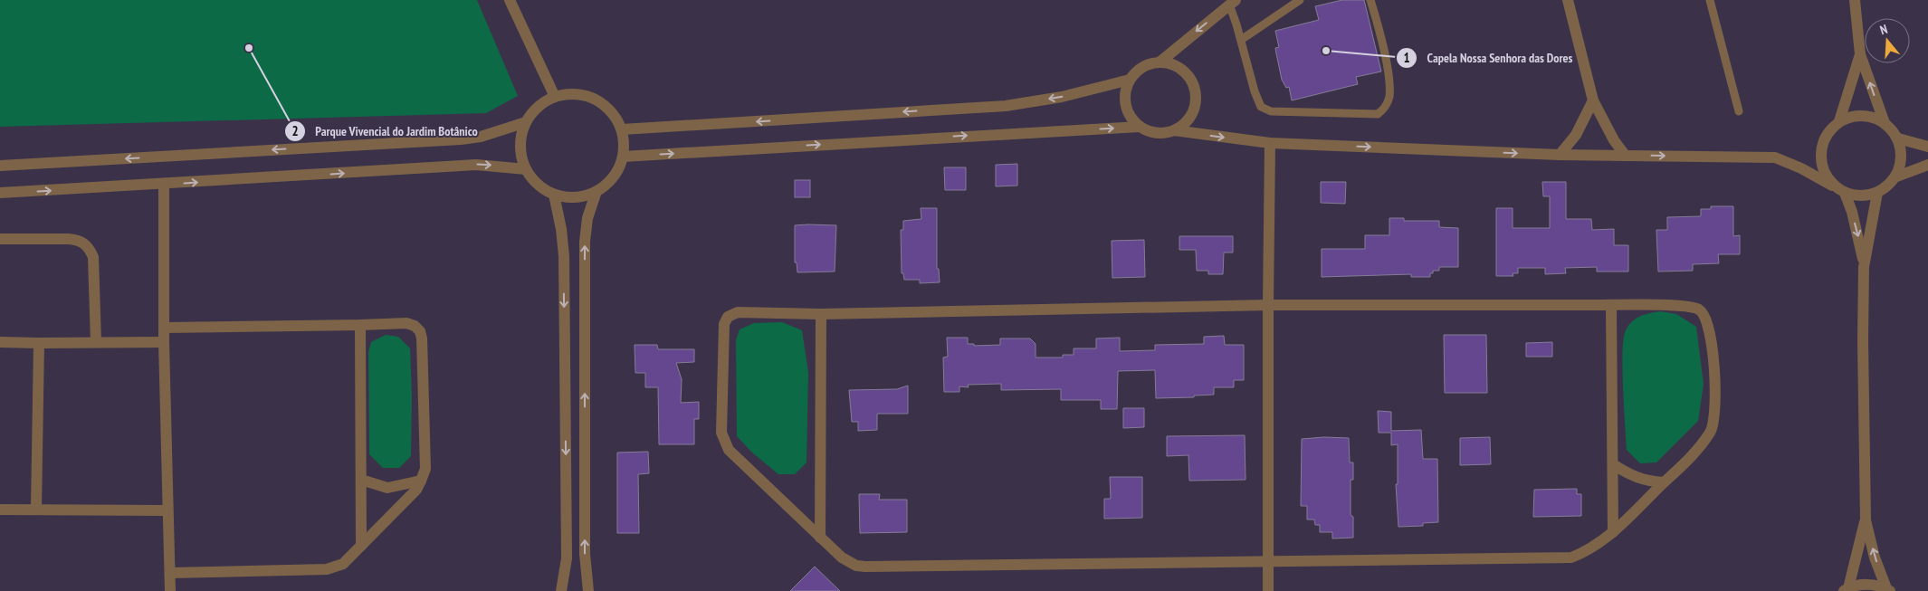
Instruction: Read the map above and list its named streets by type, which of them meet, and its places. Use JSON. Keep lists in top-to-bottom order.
{
  "places": ["Parque Vivencial do Jardim Botânico", "Capela Nossa Senhora das Dores"],
  "north": "top"
}
